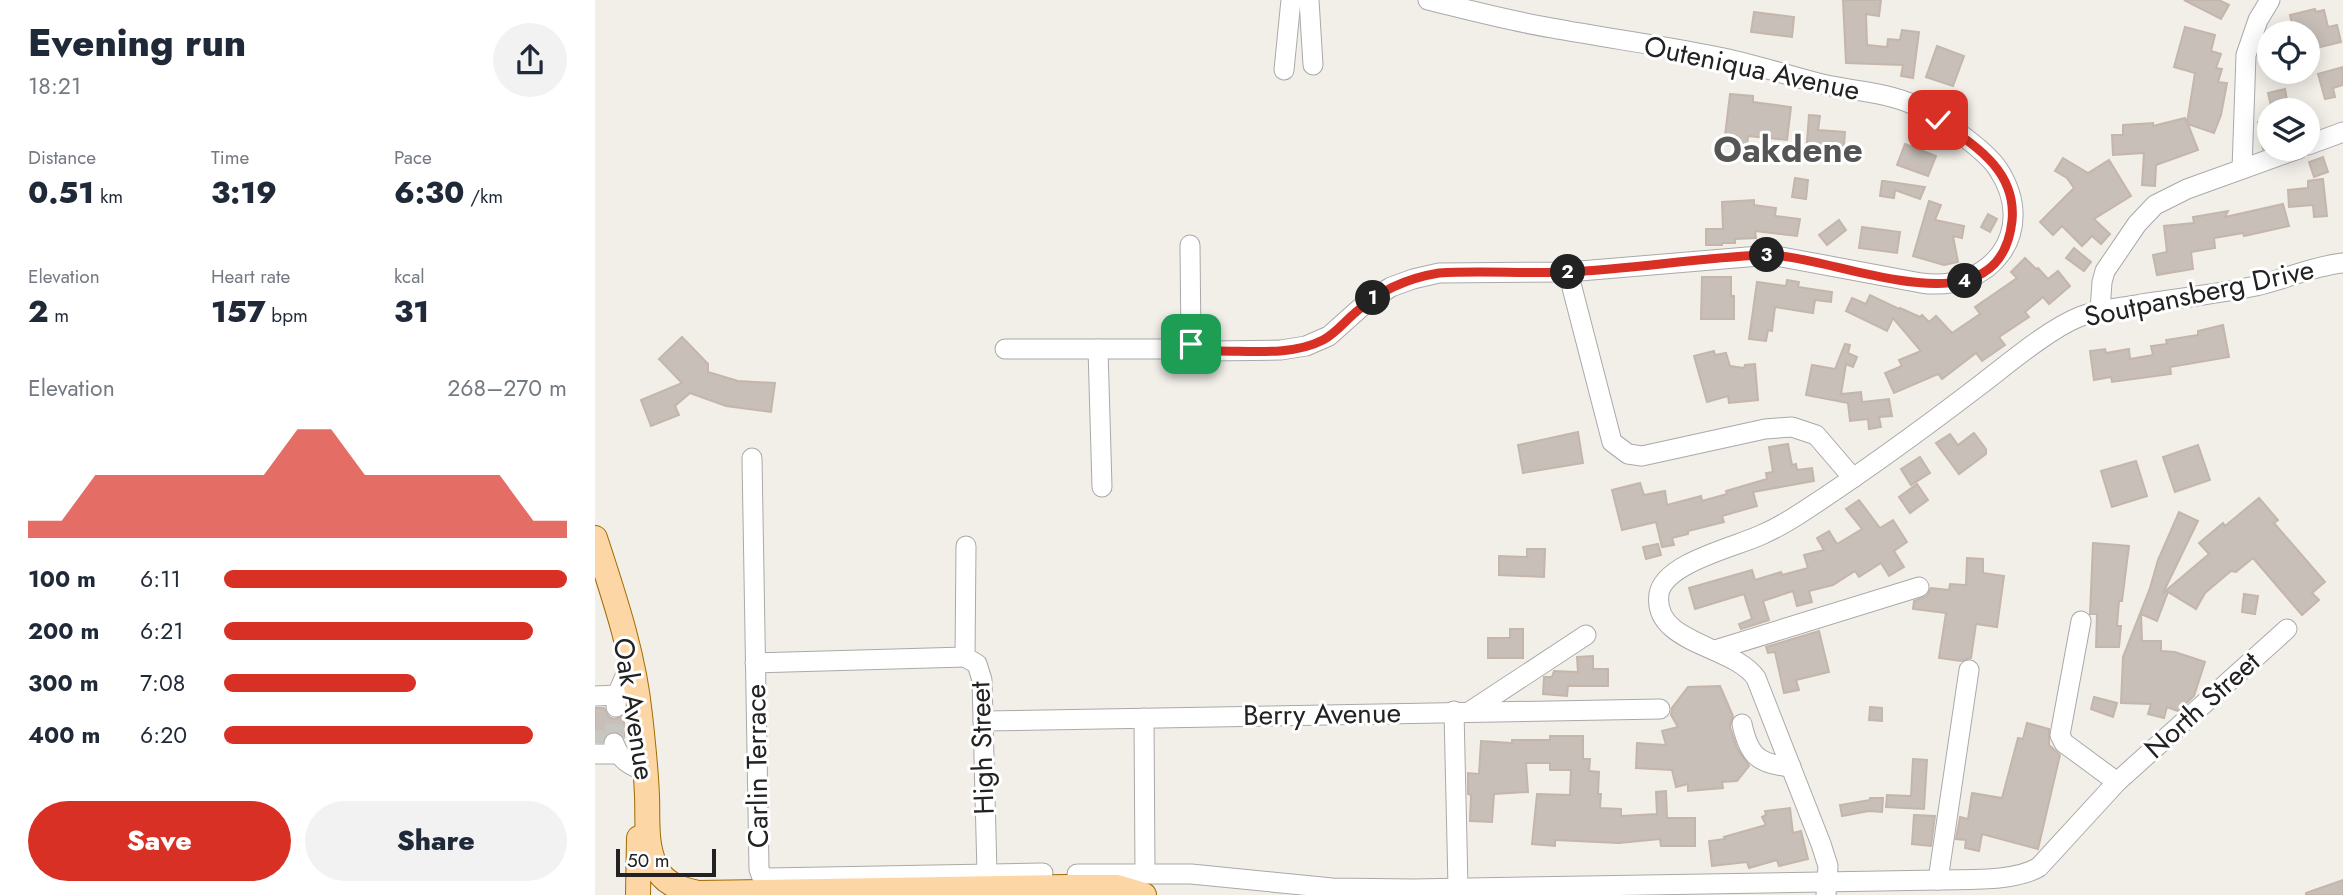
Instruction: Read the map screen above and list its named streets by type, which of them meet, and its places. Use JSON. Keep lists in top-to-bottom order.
{
  "streets": {
    "main road": ["Oak Avenue"],
    "street": [
      "Outeniqua Avenue",
      "Soutpansberg Drive",
      "North Street",
      "Berry Avenue",
      "High Street",
      "Carlin Terrace"
    ]
  },
  "crossings": [
    ["Berry Avenue", "High Street"],
    ["High Street", "Carlin Terrace"]
  ],
  "districts": ["Oakdene"],
  "scale_bar": "50 m",
  "page": {
    "heading": ["Evening run", "18:21"],
    "stats": [
      ["Distance", "0.51 km"],
      ["Time", "3:19"],
      ["Pace", "6:30 /km"],
      ["Elevation", "2 m"],
      ["Heart rate", "157 bpm"],
      ["kcal", "31"]
    ],
    "pins": [
      "3",
      "2",
      "4",
      "1"
    ],
    "chart": ["Elevation", "268–270 m"],
    "list": [
      {
        "name": "100 m",
        "note": "6:11"
      },
      {
        "name": "200 m",
        "note": "6:21"
      },
      {
        "name": "300 m",
        "note": "7:08"
      },
      {
        "name": "400 m",
        "note": "6:20"
      }
    ],
    "buttons": ["Save", "Share"],
    "scale": "50 m"
  }
}
